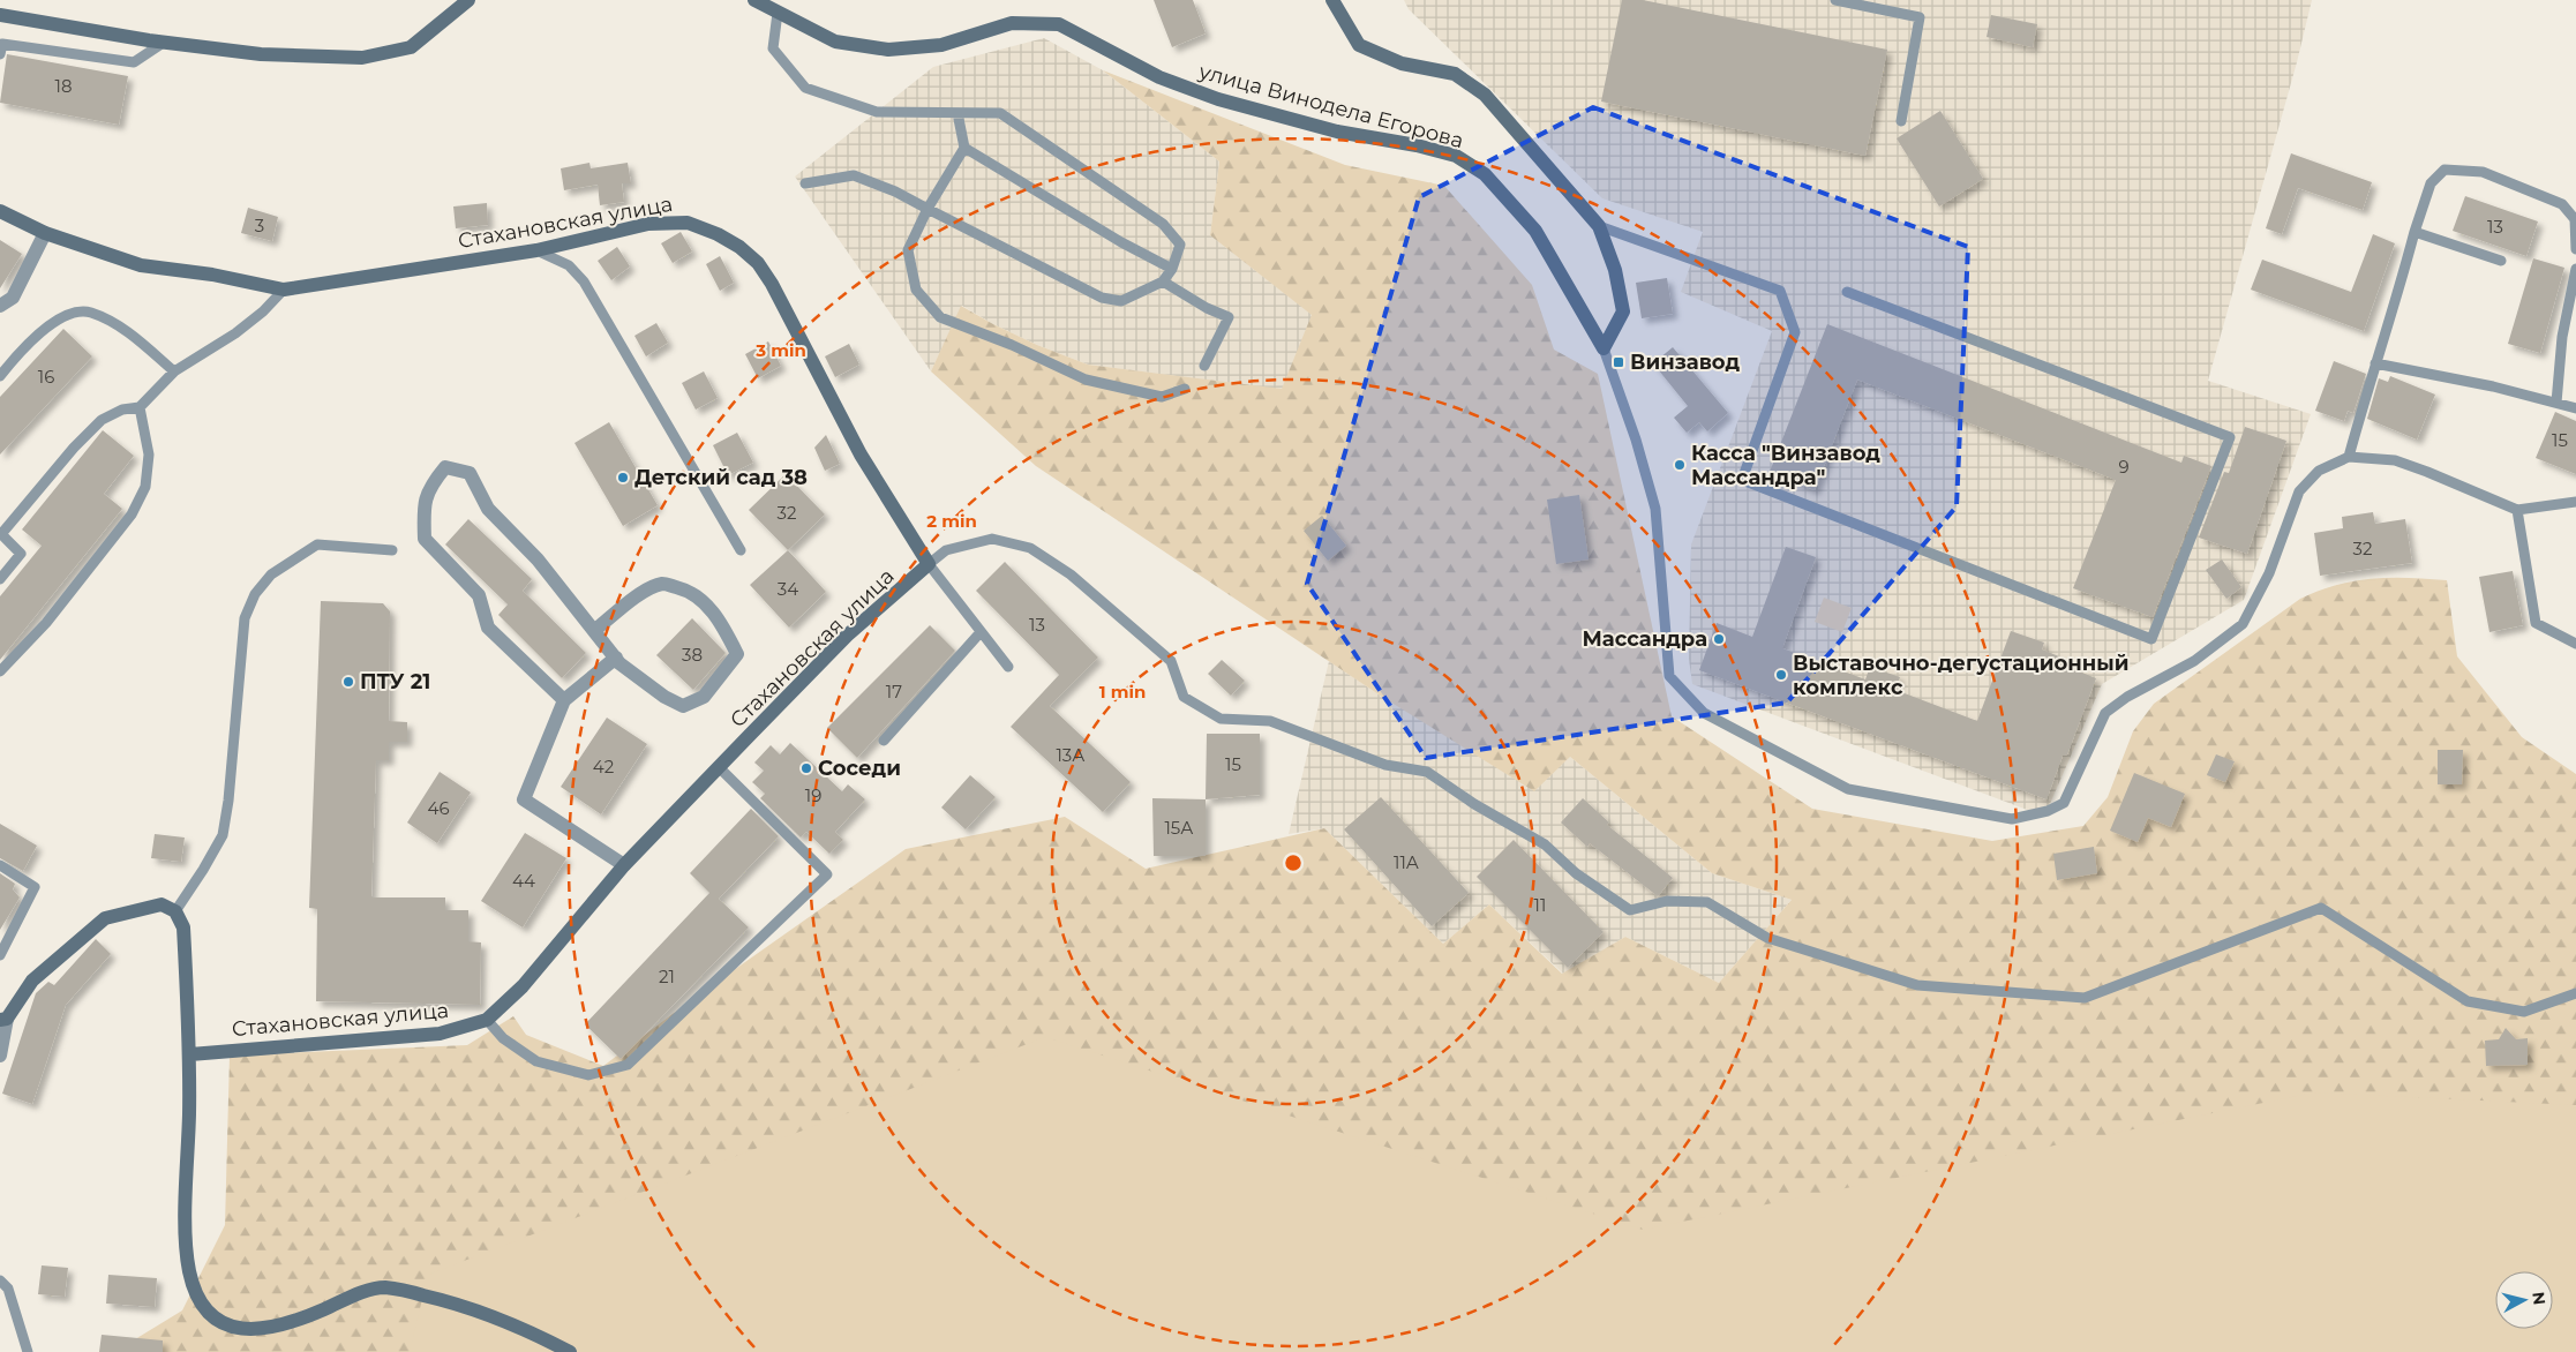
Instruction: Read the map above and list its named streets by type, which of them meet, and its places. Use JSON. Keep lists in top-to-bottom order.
{
  "streets": {
    "main road": ["улица Винодела Егорова", "Стахановская улица"]
  },
  "places": {
    "transit": ["Винзавод"],
    "other": [
      "Касса \"Винзавод Массандра\"",
      "Детский сад 38",
      "Массандра",
      "Выставочно-дегустационный комплекс",
      "ПТУ 21",
      "Соседи"
    ]
  },
  "house_numbers": [
    "18",
    "3",
    "13",
    "16",
    "15",
    "9",
    "32",
    "32",
    "34",
    "13",
    "38",
    "17",
    "13А",
    "15",
    "42",
    "19",
    "46",
    "15А",
    "11А",
    "44",
    "11",
    "21"
  ],
  "north": "right",
  "rings": ["3 min", "2 min", "1 min"]
}
